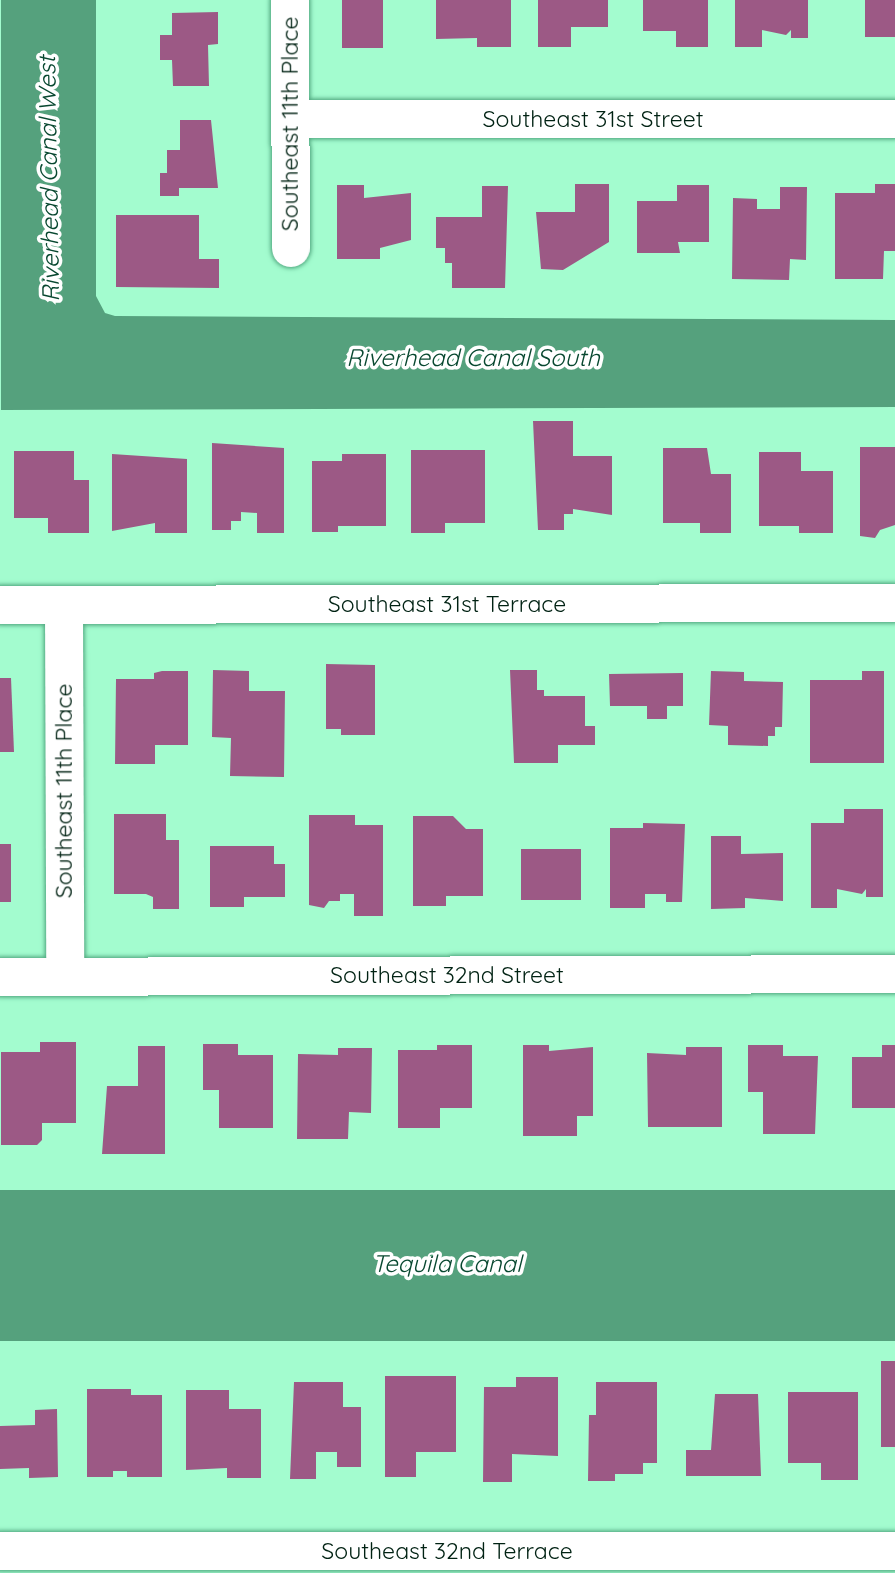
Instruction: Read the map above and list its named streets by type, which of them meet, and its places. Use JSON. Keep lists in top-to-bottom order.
{
  "streets": {
    "street": [
      "Southeast 31st Street",
      "Southeast 11th Place",
      "Southeast 31st Terrace",
      "Southeast 32nd Street",
      "Southeast 32nd Terrace"
    ]
  },
  "crossings": [
    ["Southeast 31st Street", "Southeast 11th Place"],
    ["Southeast 11th Place", "Southeast 31st Terrace"],
    ["Southeast 11th Place", "Southeast 32nd Street"]
  ],
  "water": ["Riverhead Canal West", "Riverhead Canal South", "Tequila Canal"]
}
